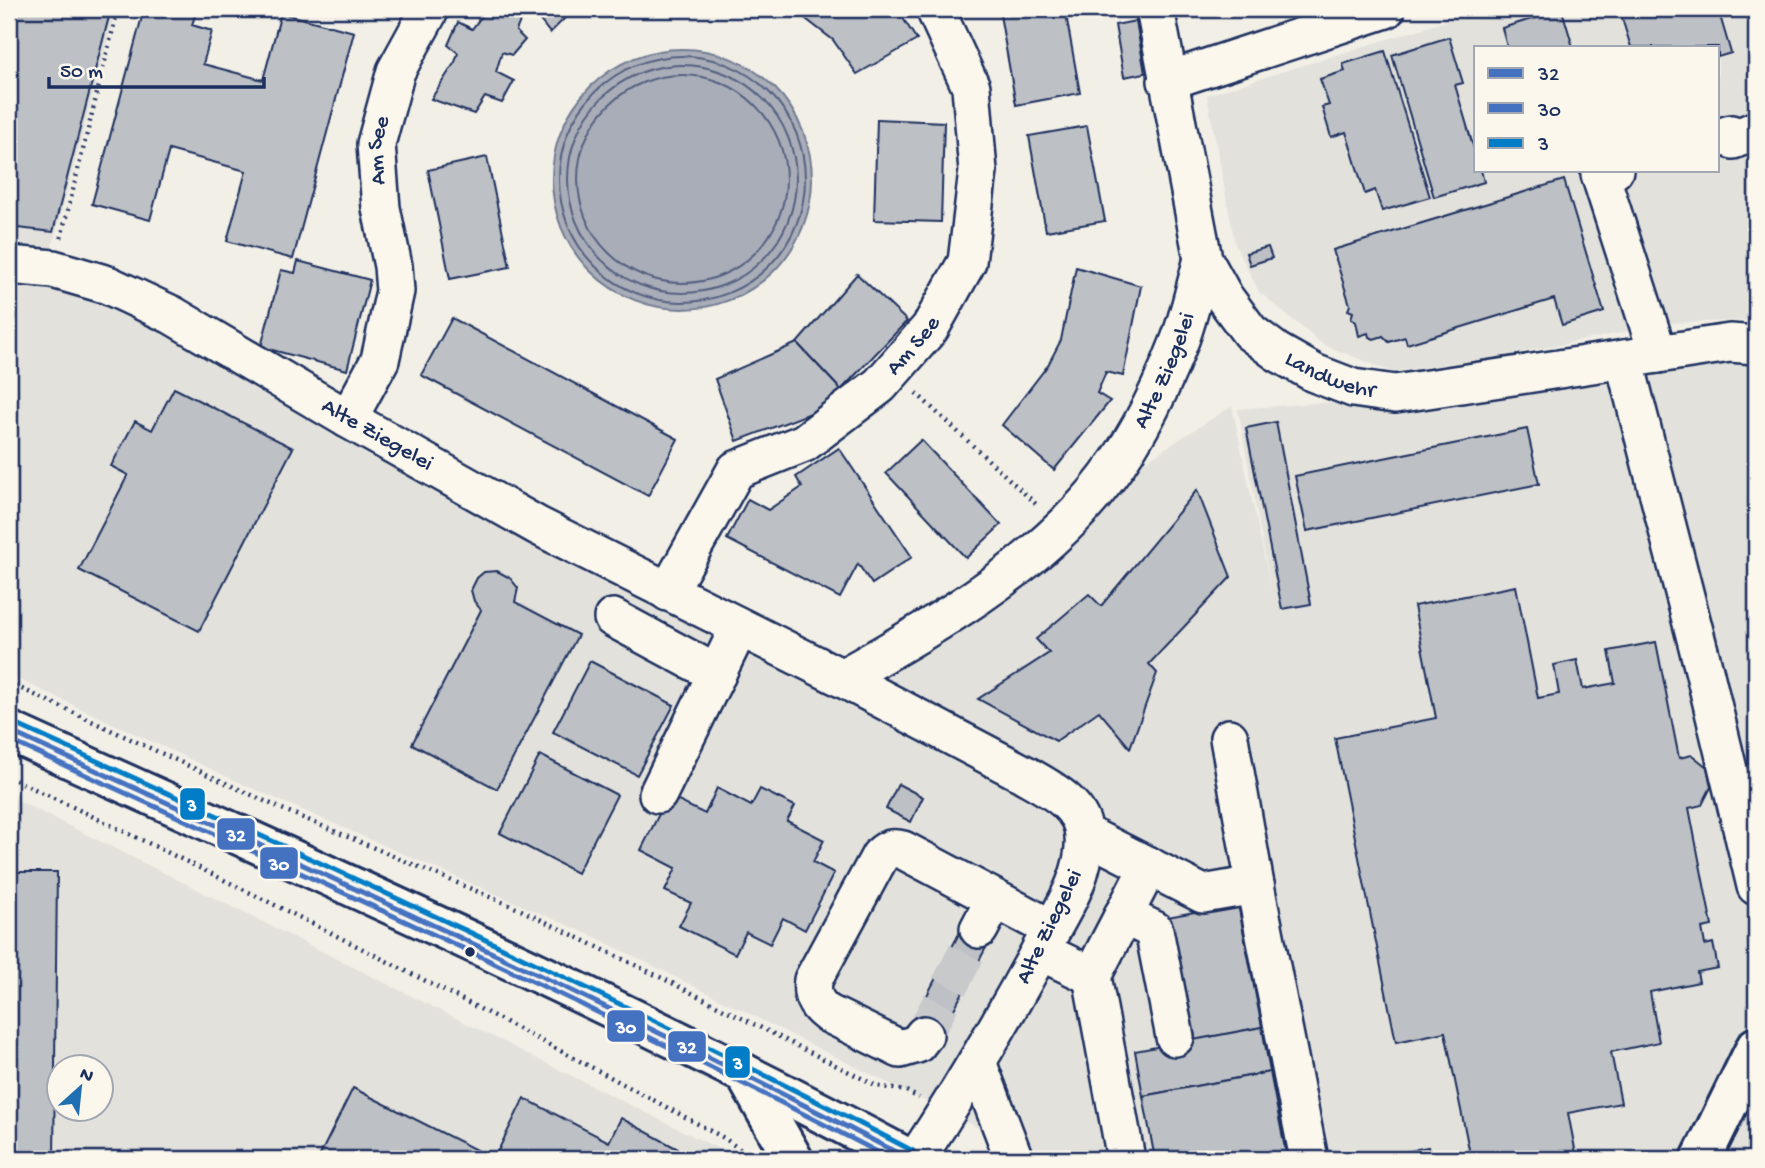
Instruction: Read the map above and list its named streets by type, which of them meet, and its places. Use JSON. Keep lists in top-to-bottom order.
{
  "streets": {
    "street": ["Am See", "Alte Ziegelei", "Landwehr"]
  },
  "crossings": [
    ["Am See", "Alte Ziegelei"],
    ["Alte Ziegelei", "Landwehr"]
  ],
  "lines": ["transit line 3", "transit line 32", "transit line 30"],
  "legend": ["32", "30", "3"],
  "scale_bar": "50 m",
  "north": "top right"
}
